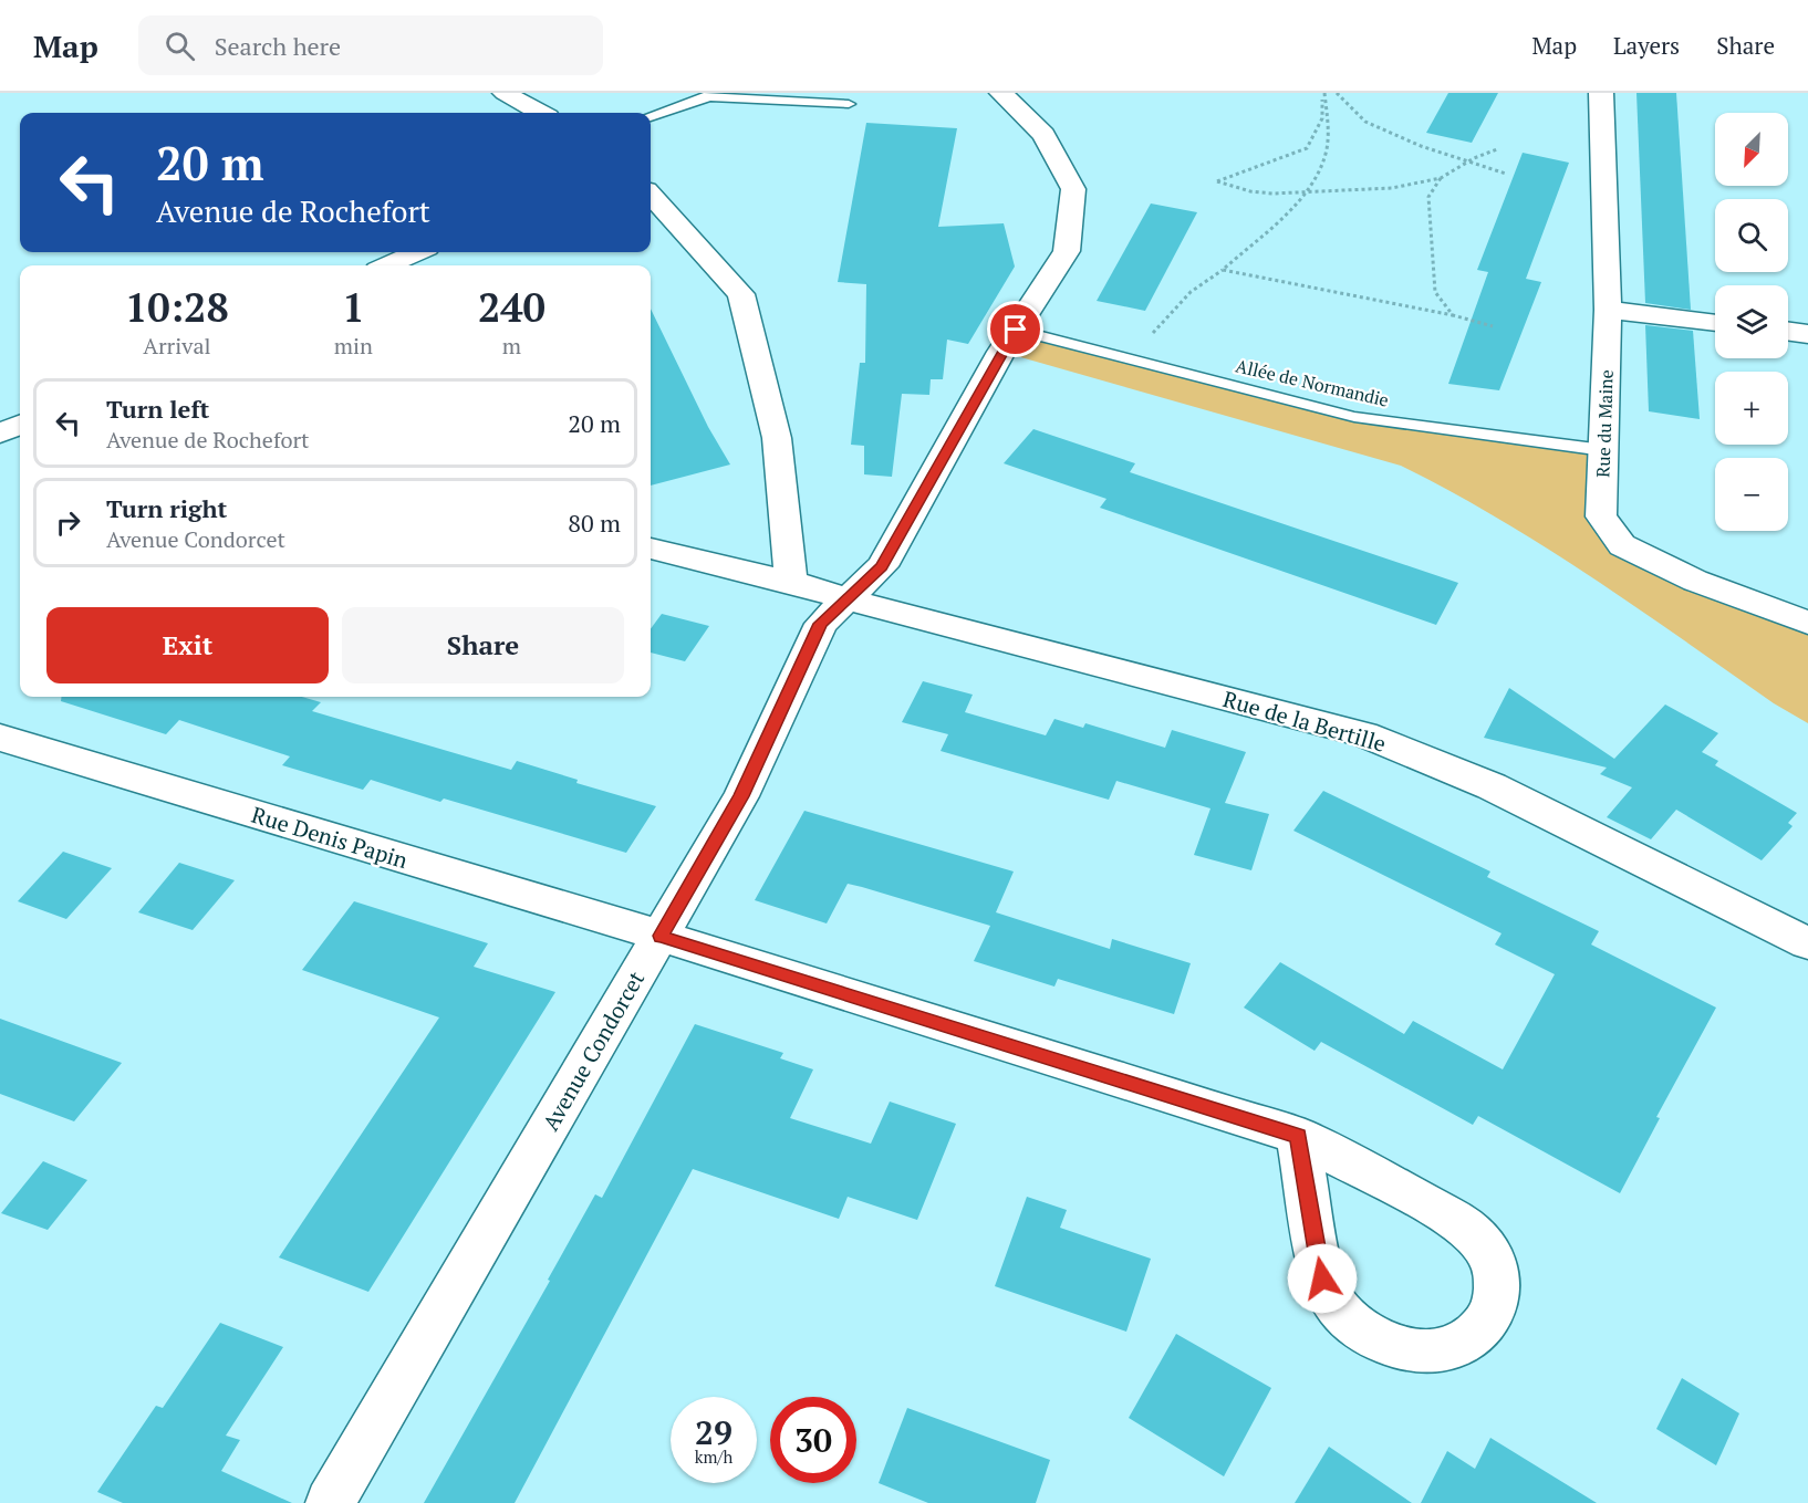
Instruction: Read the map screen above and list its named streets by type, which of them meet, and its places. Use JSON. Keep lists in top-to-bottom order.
{
  "streets": {
    "street": [
      "Rue du Maine",
      "Rue de la Bertille",
      "Rue Denis Papin",
      "Avenue Condorcet"
    ],
    "lane": ["Allée de Normandie"]
  },
  "crossings": [
    ["Allée de Normandie", "Rue du Maine"],
    ["Allée de Normandie", "Avenue Condorcet"],
    ["Rue de la Bertille", "Avenue Condorcet"],
    ["Rue Denis Papin", "Avenue Condorcet"]
  ],
  "north": "bottom left",
  "page": {
    "header": "Map",
    "search": "Search here",
    "nav": ["Map", "Layers", "Share"],
    "map_buttons": ["+", "−"],
    "turn": ["20 m", "Avenue de Rochefort"],
    "eta": [
      "10:28",
      "Arrival",
      "1",
      "min",
      "240",
      "m"
    ],
    "list": [
      {
        "name": "Turn left",
        "note": "Avenue de Rochefort",
        "value": "20 m"
      },
      {
        "name": "Turn right",
        "note": "Avenue Condorcet",
        "value": "80 m"
      }
    ],
    "buttons": ["Exit", "Share"],
    "speed": "29 km/h",
    "limit": "30"
  }
}
